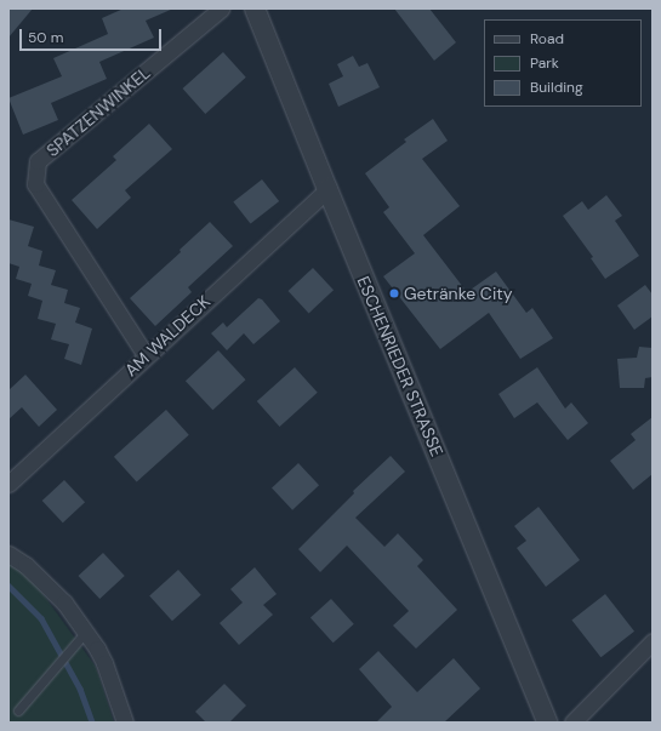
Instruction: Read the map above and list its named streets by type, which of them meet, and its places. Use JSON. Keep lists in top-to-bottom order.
{
  "streets": {
    "street": ["SPATZENWINKEL", "AM WALDECK", "ESCHENRIEDER STRASSE"]
  },
  "crossings": [
    ["SPATZENWINKEL", "AM WALDECK"],
    ["AM WALDECK", "ESCHENRIEDER STRASSE"]
  ],
  "places": ["Getränke City"],
  "legend": ["Road", "Park", "Building"],
  "scale_bar": "50 m"
}
